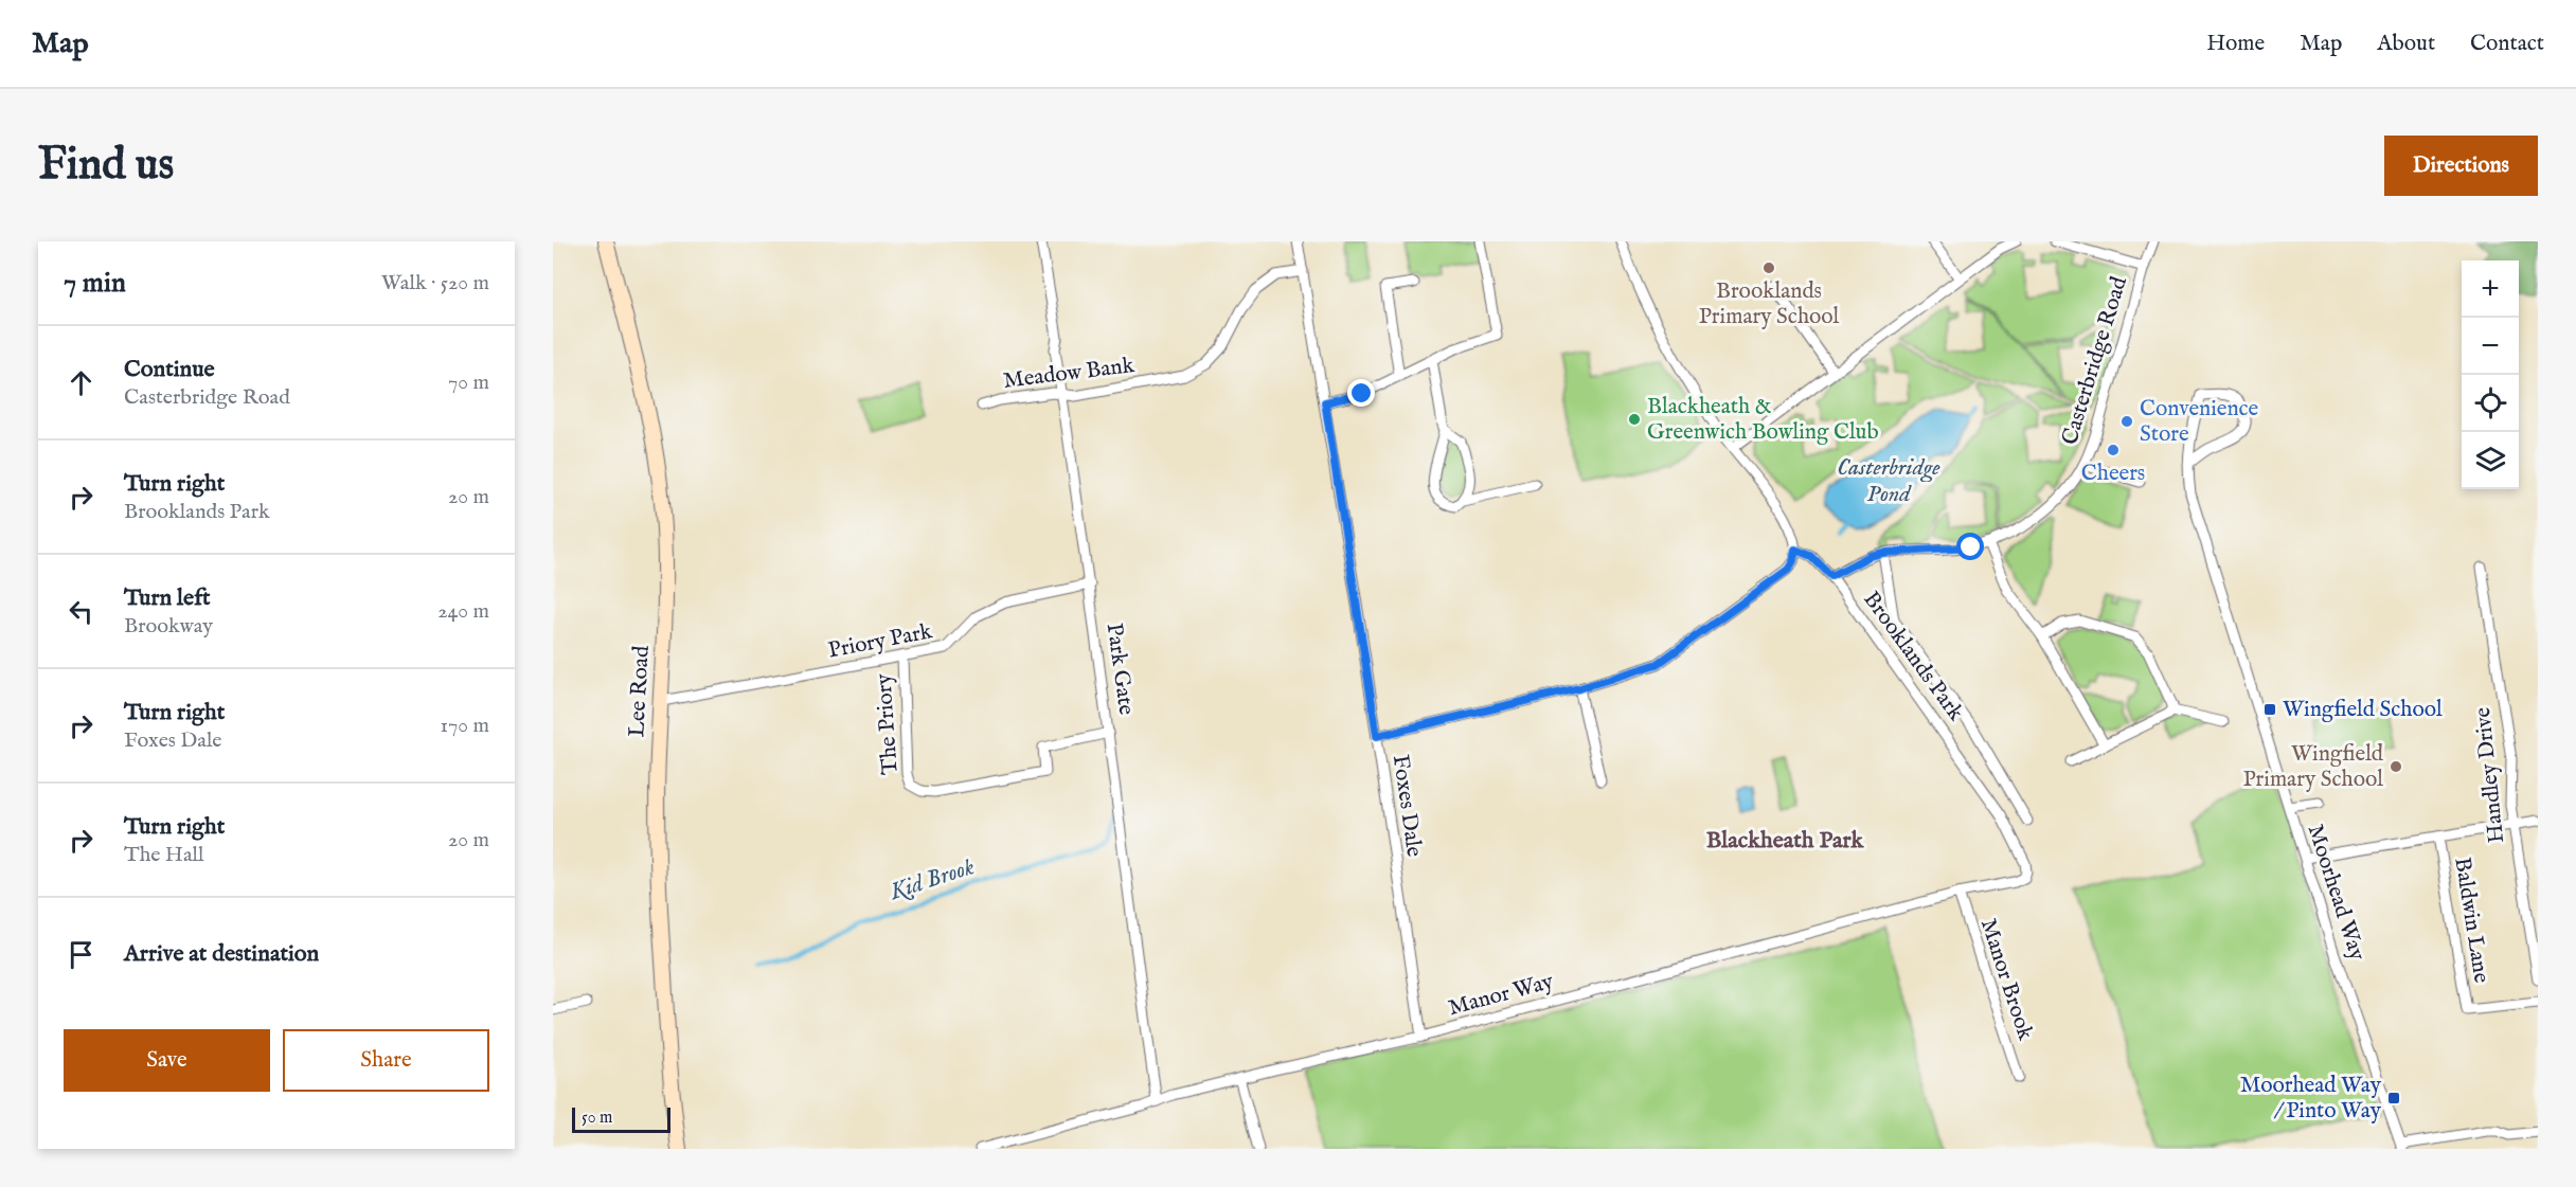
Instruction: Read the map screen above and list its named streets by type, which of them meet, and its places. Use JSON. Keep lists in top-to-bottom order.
{
  "streets": {
    "main road": ["Lee Road"],
    "street": [
      "Casterbridge Road",
      "Meadow Bank",
      "Priory Park",
      "Brooklands Park",
      "Park Gate",
      "The Priory",
      "Handley Drive",
      "Foxes Dale",
      "Moorhead Way",
      "Baldwin Lane",
      "Manor Brook",
      "Manor Way"
    ]
  },
  "crossings": [
    ["Casterbridge Road", "Brooklands Park"],
    ["Meadow Bank", "Park Gate"],
    ["Meadow Bank", "Foxes Dale"],
    ["Priory Park", "Park Gate"],
    ["Priory Park", "Lee Road"],
    ["Priory Park", "The Priory"],
    ["Brooklands Park", "Manor Way"],
    ["Park Gate", "The Priory"],
    ["Park Gate", "Manor Way"],
    ["Foxes Dale", "Manor Way"],
    ["Manor Brook", "Manor Way"]
  ],
  "districts": ["Blackheath Park"],
  "water": ["Casterbridge Pond", "Kid Brook"],
  "places": {
    "other": [
      "Brooklands Primary School",
      "Blackheath & Greenwich Bowling Club",
      "Convenience Store",
      "Cheers",
      "Wingfield Primary School"
    ],
    "transit": ["Wingfield School", "Moorhead Way / Pinto Way"]
  },
  "scale_bar": "50 m",
  "page": {
    "header": "Map",
    "nav": [
      "Home",
      "Map",
      "About",
      "Contact"
    ],
    "buttons": [
      "Directions",
      ["Save", "Share"]
    ],
    "title": "Find us",
    "heading": ["7 min", "Walk · 520 m"],
    "map_buttons": ["+", "−"],
    "list": [
      ["Continue", "Casterbridge Road", "70 m"],
      ["Turn right", "Brooklands Park", "20 m"],
      ["Turn left", "Brookway", "240 m"],
      ["Turn right", "Foxes Dale", "170 m"],
      ["Turn right", "The Hall", "20 m"],
      "Arrive at destination"
    ],
    "scale": "50 m"
  }
}
